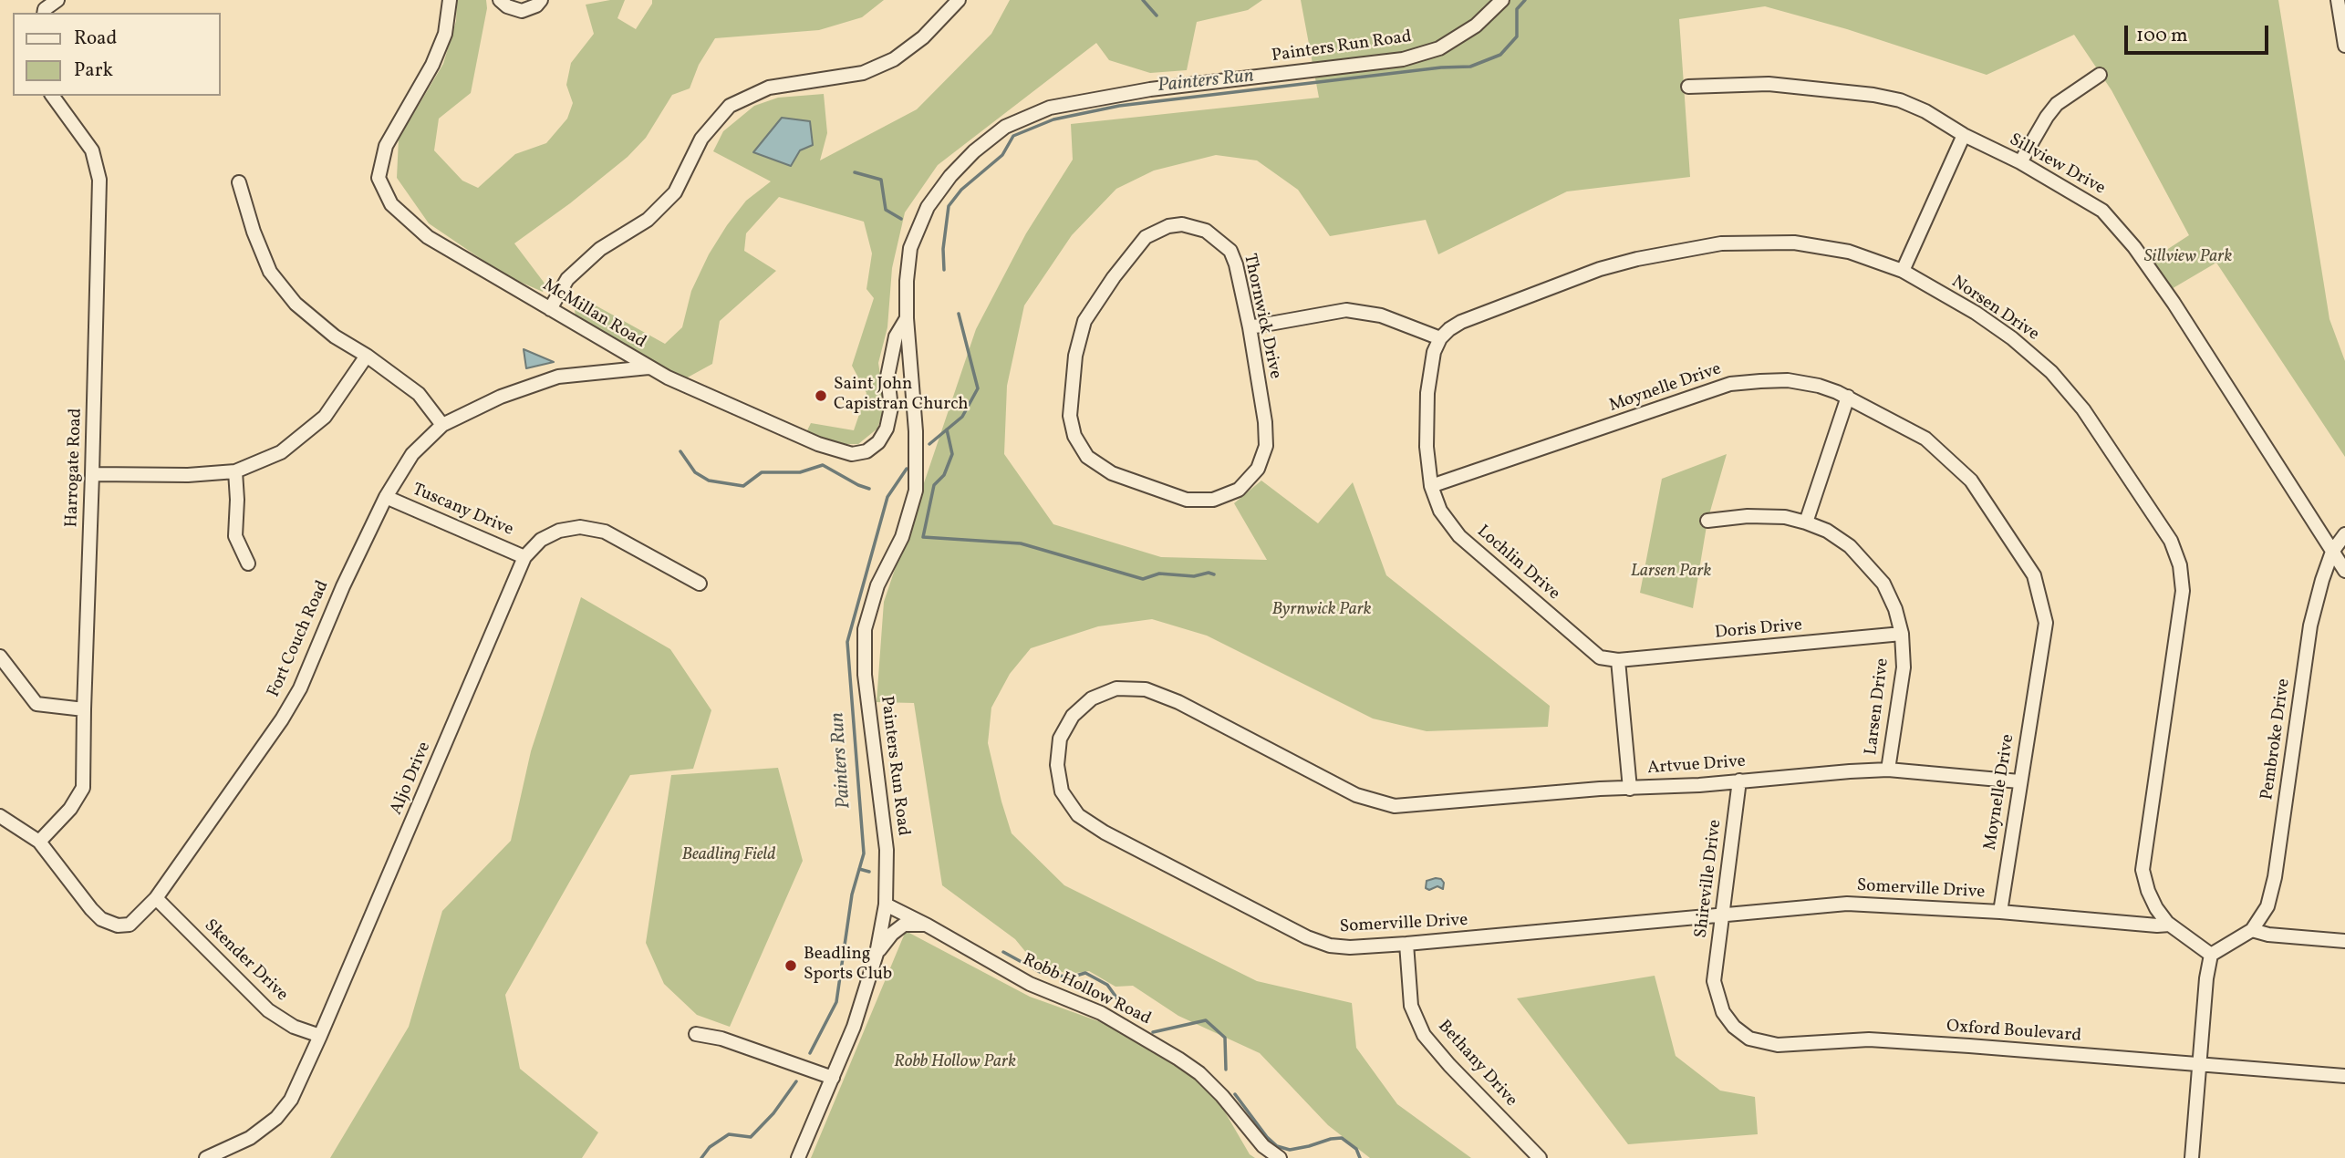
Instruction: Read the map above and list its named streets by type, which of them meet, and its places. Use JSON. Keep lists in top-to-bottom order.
{
  "streets": {
    "street": [
      "Painters Run Road",
      "Sillview Drive",
      "Norsen Drive",
      "McMillan Road",
      "Thornwick Drive",
      "Moynelle Drive",
      "Harrogate Road",
      "Tuscany Drive",
      "Lochlin Drive",
      "Doris Drive",
      "Fort Couch Road",
      "Larsen Drive",
      "Pembroke Drive",
      "Artvue Drive",
      "Aljo Drive",
      "Shireville Drive",
      "Somerville Drive",
      "Skender Drive",
      "Robb Hollow Road",
      "Oxford Boulevard",
      "Bethany Drive"
    ]
  },
  "crossings": [
    ["Painters Run Road", "McMillan Road"],
    ["Painters Run Road", "Robb Hollow Road"],
    ["Sillview Drive", "Pembroke Drive"],
    ["Norsen Drive", "Lochlin Drive"],
    ["Norsen Drive", "Somerville Drive"],
    ["McMillan Road", "Fort Couch Road"],
    ["Moynelle Drive", "Lochlin Drive"],
    ["Moynelle Drive", "Artvue Drive"],
    ["Moynelle Drive", "Somerville Drive"],
    ["Harrogate Road", "Fort Couch Road"],
    ["Tuscany Drive", "Fort Couch Road"],
    ["Tuscany Drive", "Aljo Drive"],
    ["Lochlin Drive", "Doris Drive"],
    ["Doris Drive", "Larsen Drive"],
    ["Fort Couch Road", "Skender Drive"],
    ["Larsen Drive", "Artvue Drive"],
    ["Artvue Drive", "Shireville Drive"],
    ["Artvue Drive", "Somerville Drive"],
    ["Aljo Drive", "Skender Drive"],
    ["Shireville Drive", "Somerville Drive"],
    ["Shireville Drive", "Oxford Boulevard"],
    ["Somerville Drive", "Bethany Drive"]
  ],
  "water": ["Painters Run"],
  "parks": [
    "Sillview Park",
    "Larsen Park",
    "Byrnwick Park",
    "Beadling Field",
    "Robb Hollow Park"
  ],
  "places": ["Saint John Capistran Church", "Beadling Sports Club"],
  "legend": ["Road", "Park"],
  "scale_bar": "100 m"
}
